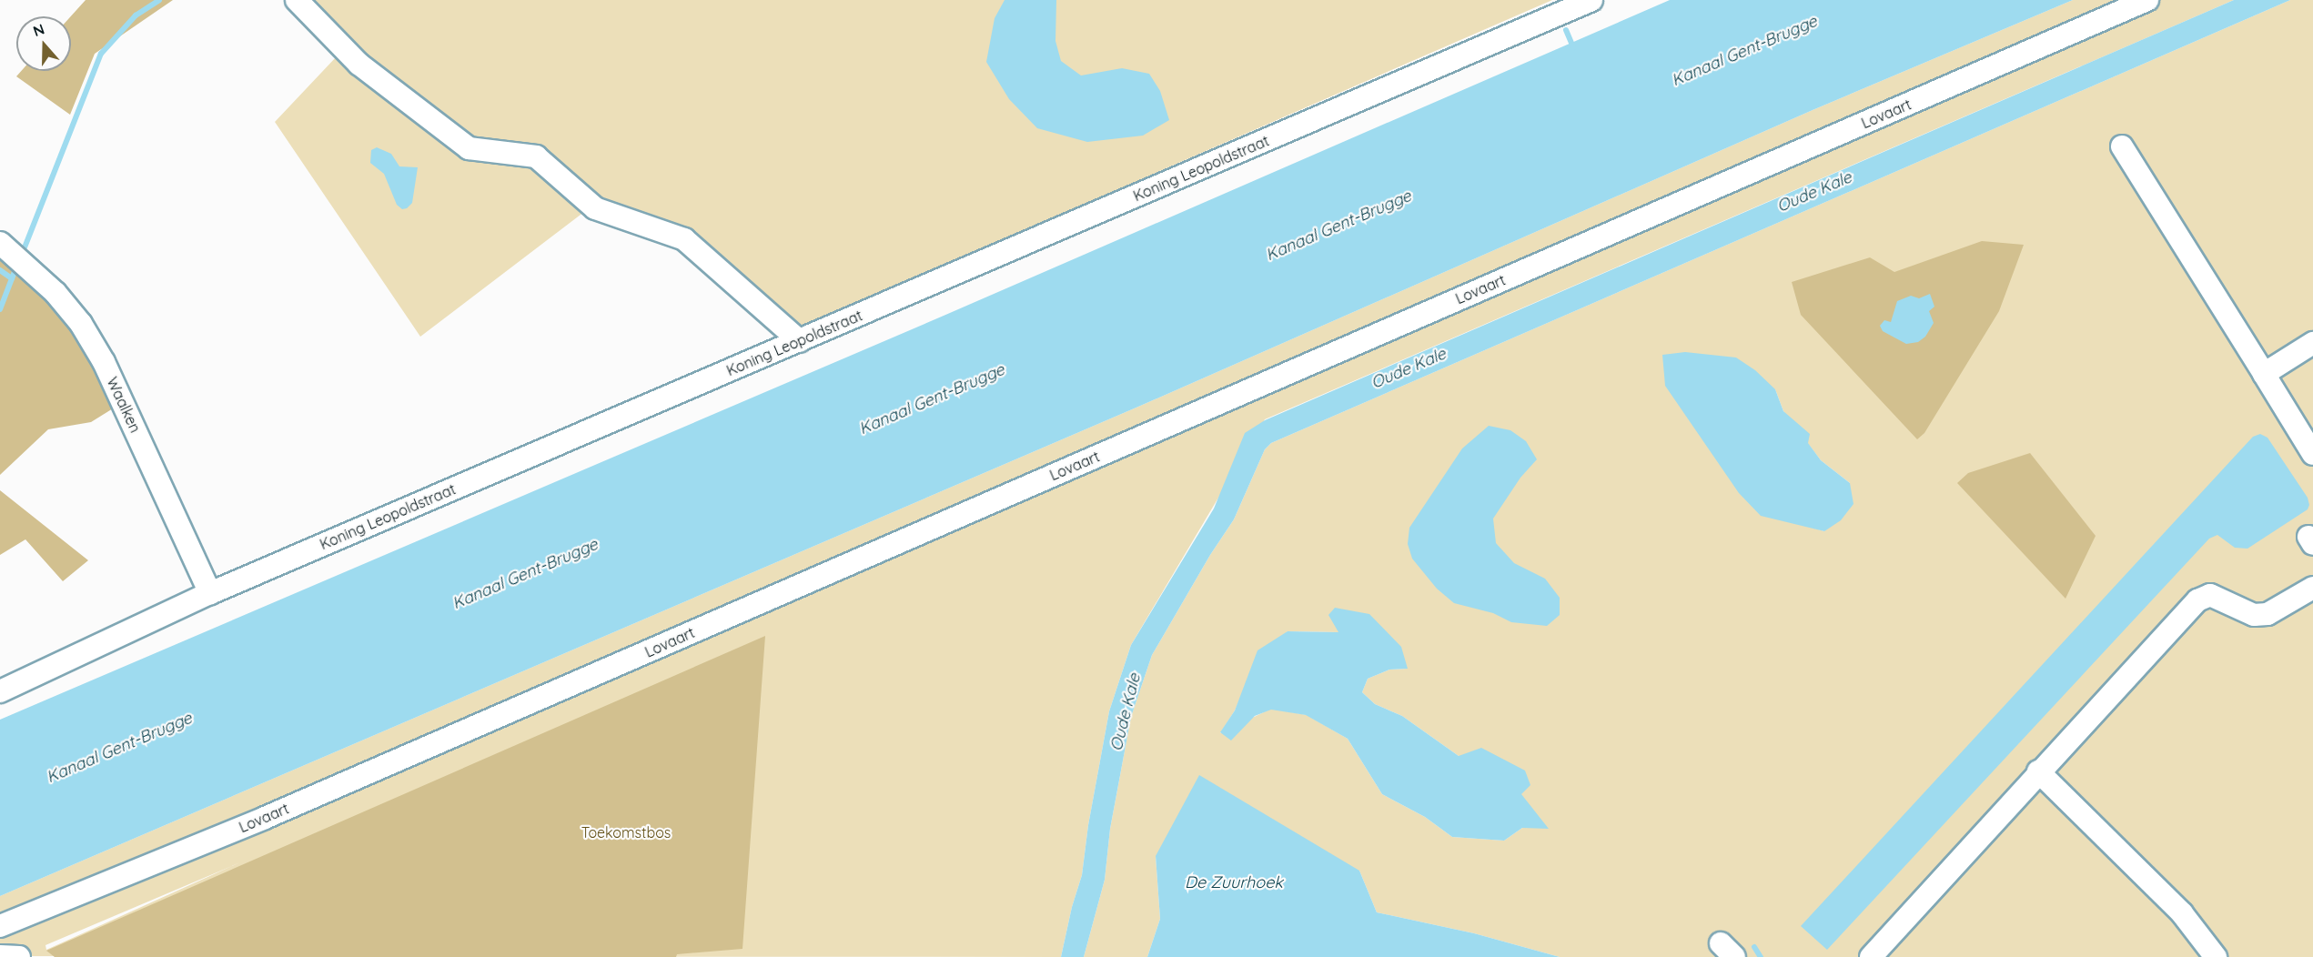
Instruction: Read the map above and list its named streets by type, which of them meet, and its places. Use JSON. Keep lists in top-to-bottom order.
{
  "streets": {
    "street": ["Lovaart", "Koning Leopoldstraat", "Waalken"]
  },
  "crossings": [
    ["Koning Leopoldstraat", "Waalken"]
  ],
  "water": ["Kanaal Gent-Brugge", "Oude Kale", "De Zuurhoek"],
  "parks": ["Toekomstbos"],
  "north": "top"
}
